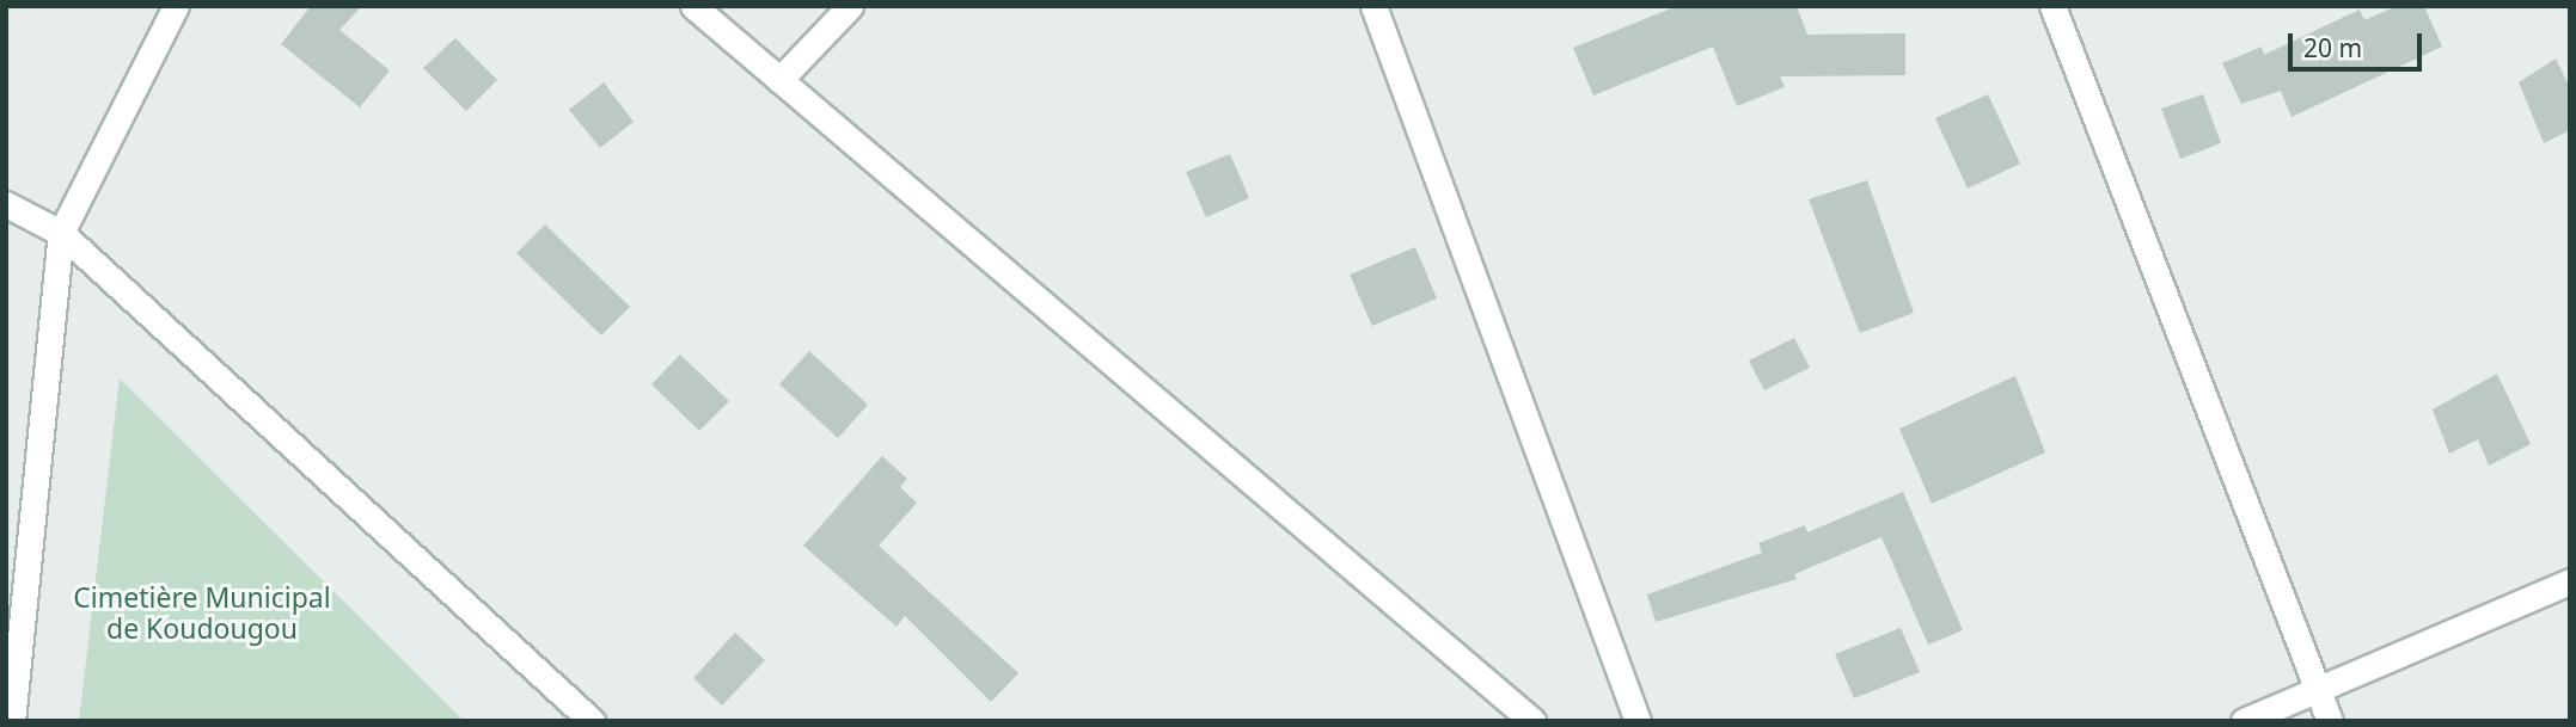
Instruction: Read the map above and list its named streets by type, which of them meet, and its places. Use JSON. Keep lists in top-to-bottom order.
{
  "parks": ["Cimetière Municipal de Koudougou"],
  "scale_bar": "20 m"
}
